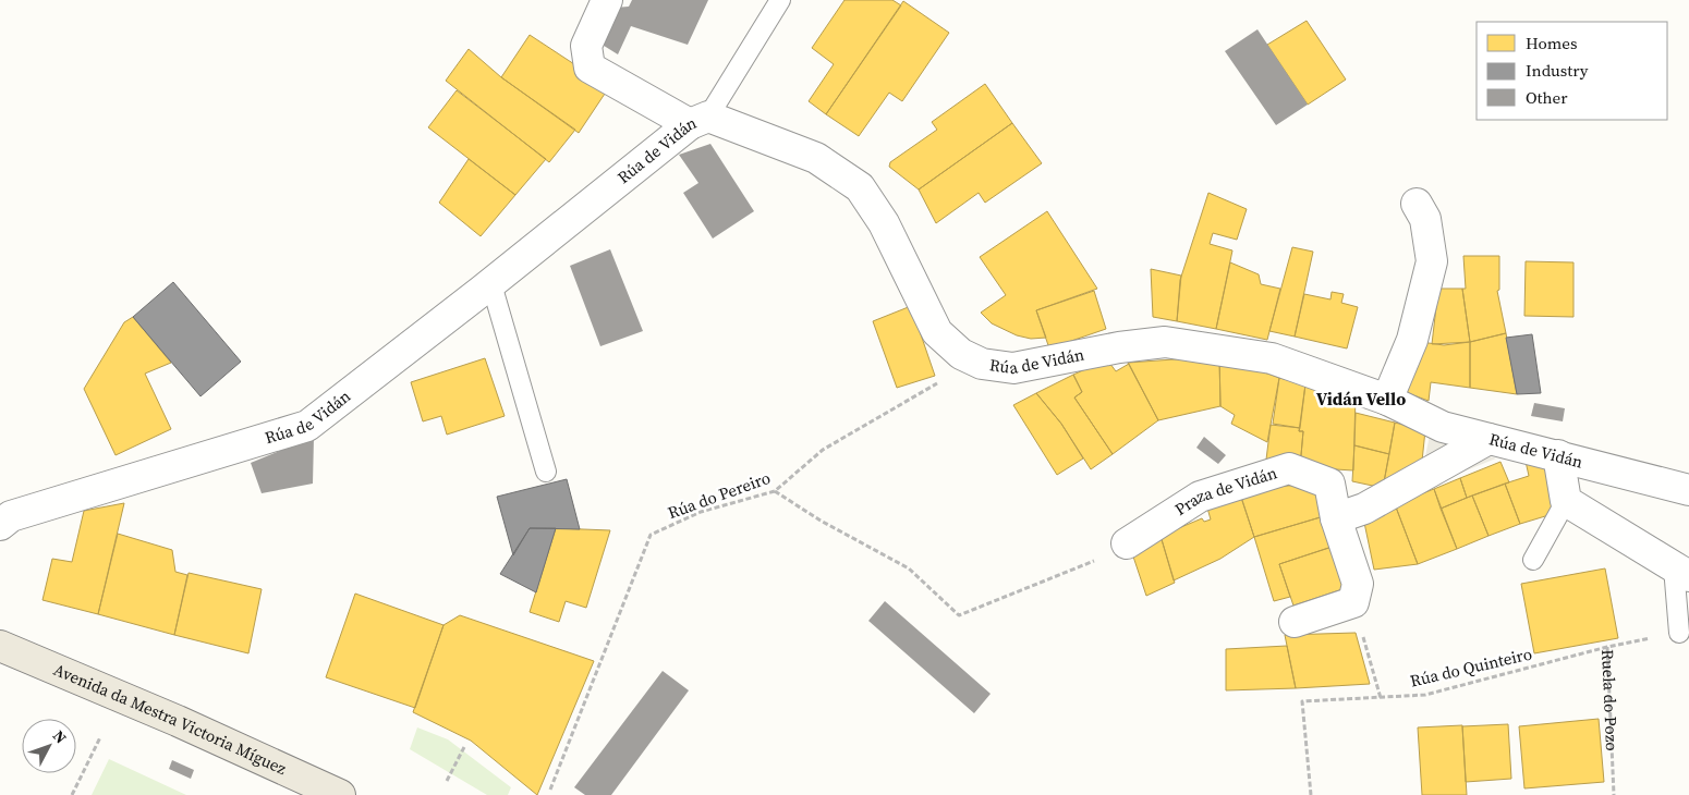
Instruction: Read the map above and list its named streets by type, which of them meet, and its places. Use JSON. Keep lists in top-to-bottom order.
{
  "streets": {
    "main road": ["Avenida da Mestra Victoria Míguez"],
    "street": ["Rúa de Vidán", "Praza de Vidán"],
    "path": ["Rúa do Pereiro", "Rúa do Quinteiro", "Ruela do Pozo"]
  },
  "crossings": [
    ["Rúa de Vidán", "Rúa do Pereiro"],
    ["Rúa do Quinteiro", "Ruela do Pozo"]
  ],
  "districts": ["Vidán Vello"],
  "legend": ["Homes", "Industry", "Other"],
  "north": "top right"
}
